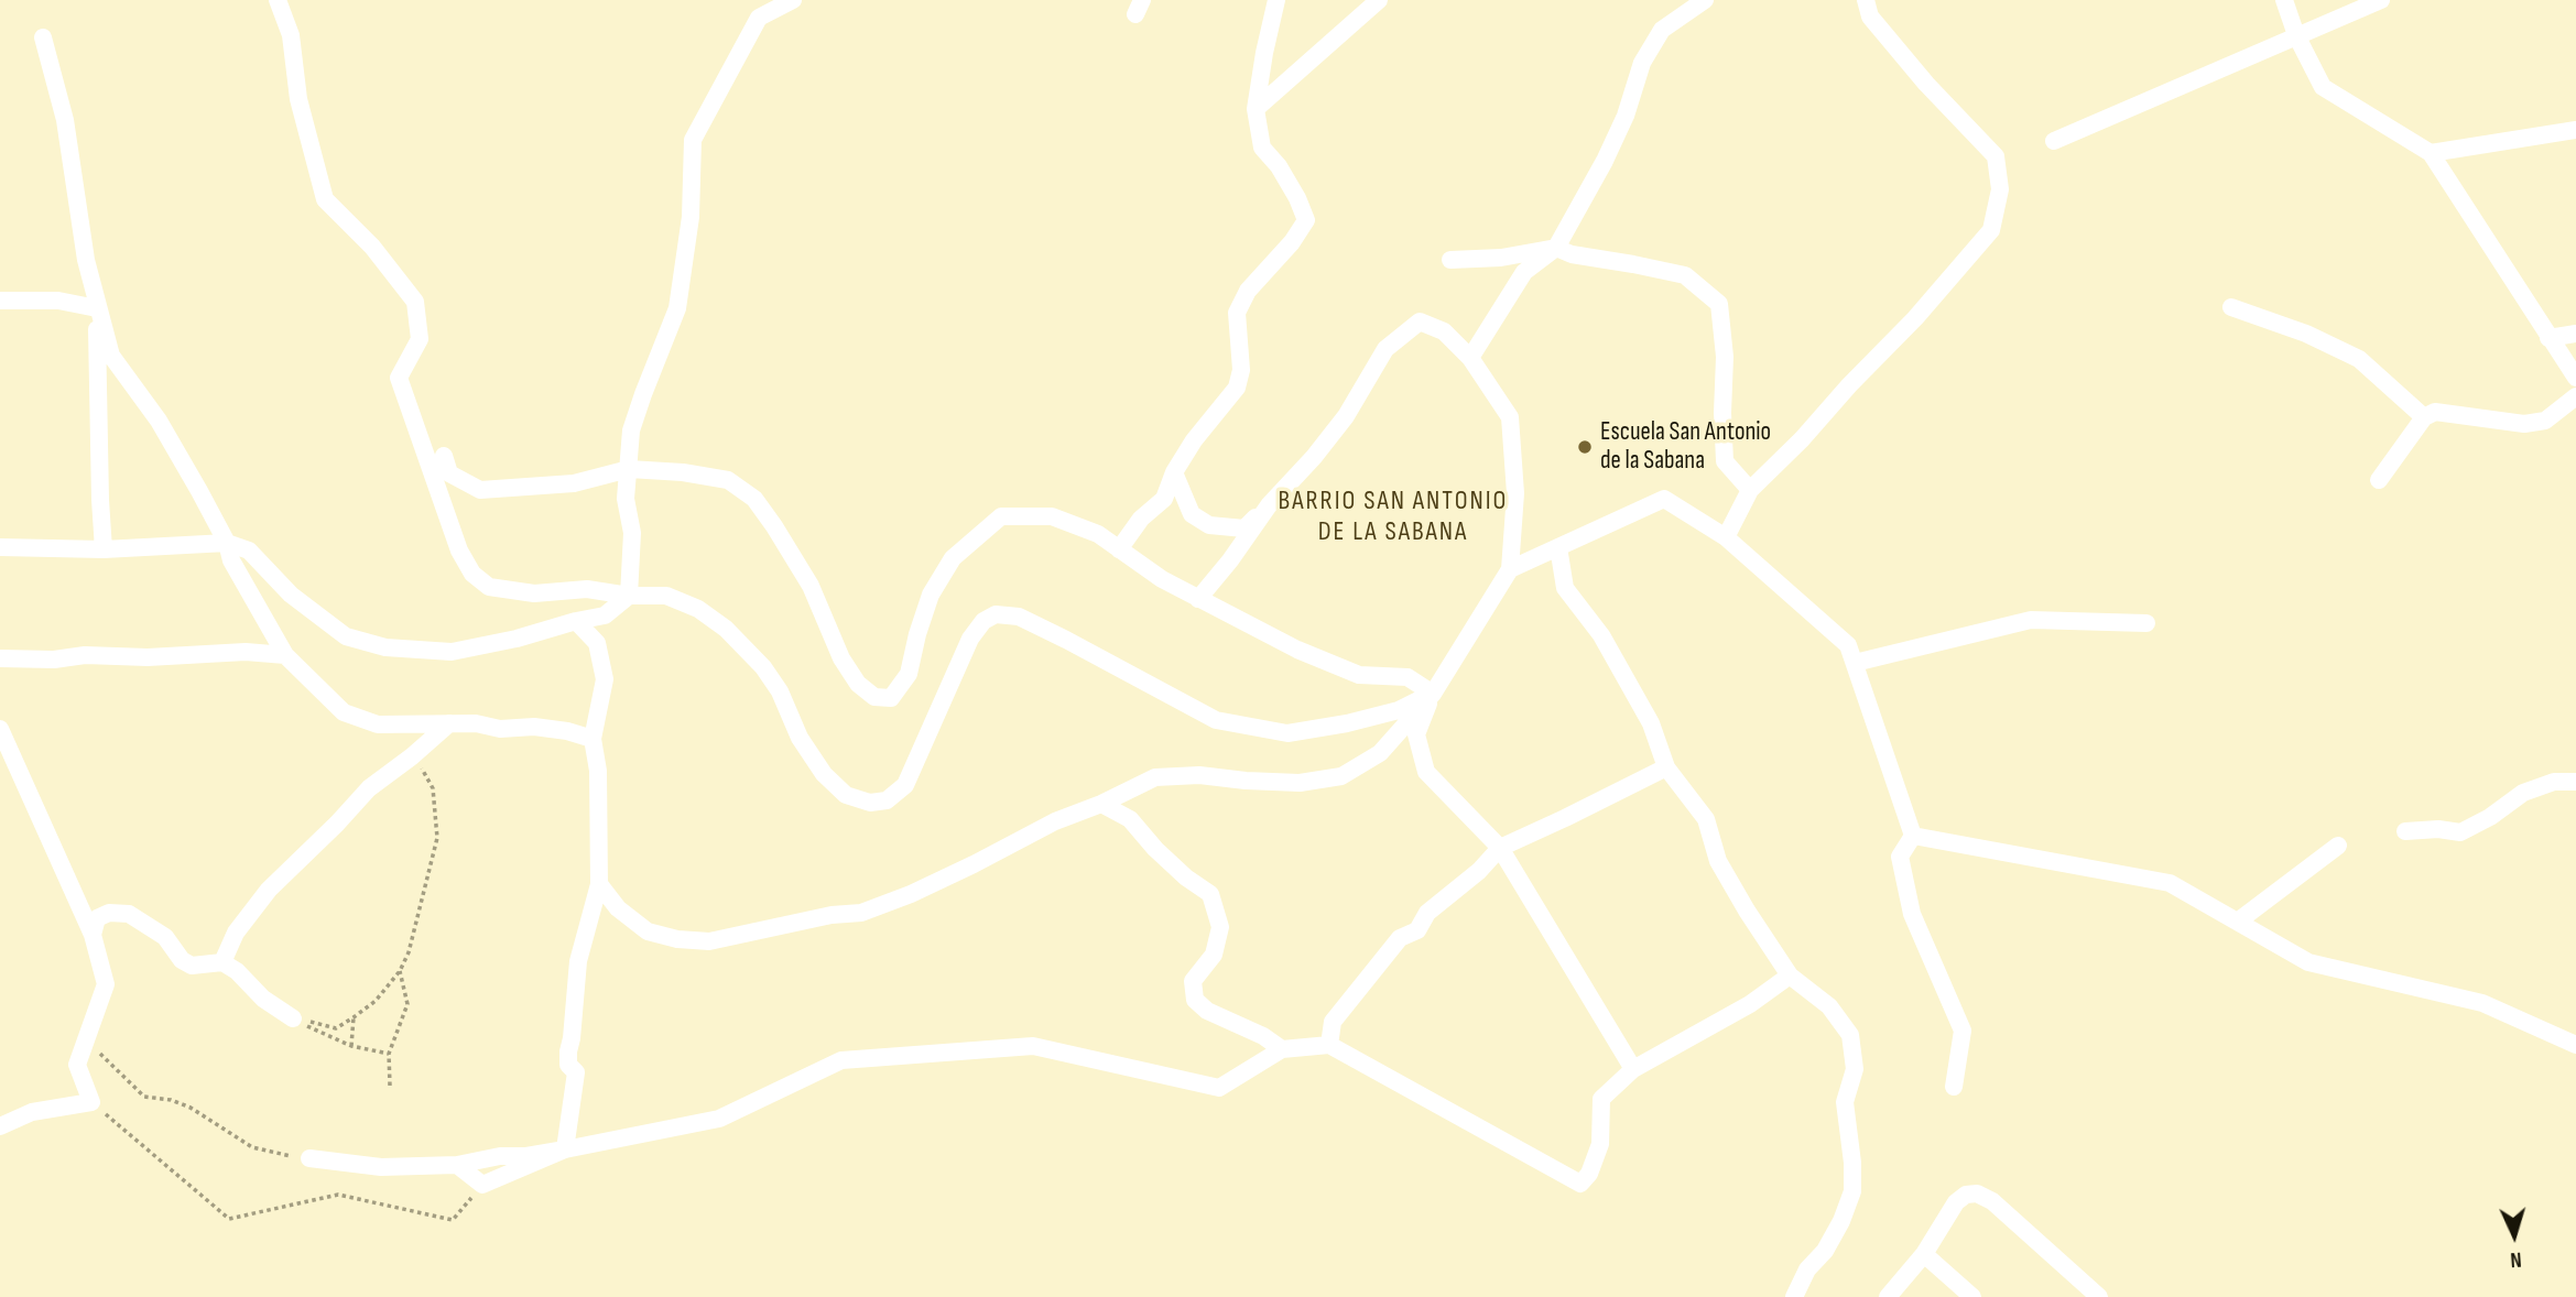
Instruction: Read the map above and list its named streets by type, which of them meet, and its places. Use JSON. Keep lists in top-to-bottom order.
{
  "districts": ["BARRIO SAN ANTONIO DE LA SABANA"],
  "places": ["Escuela San Antonio de la Sabana"],
  "north": "bottom"
}
